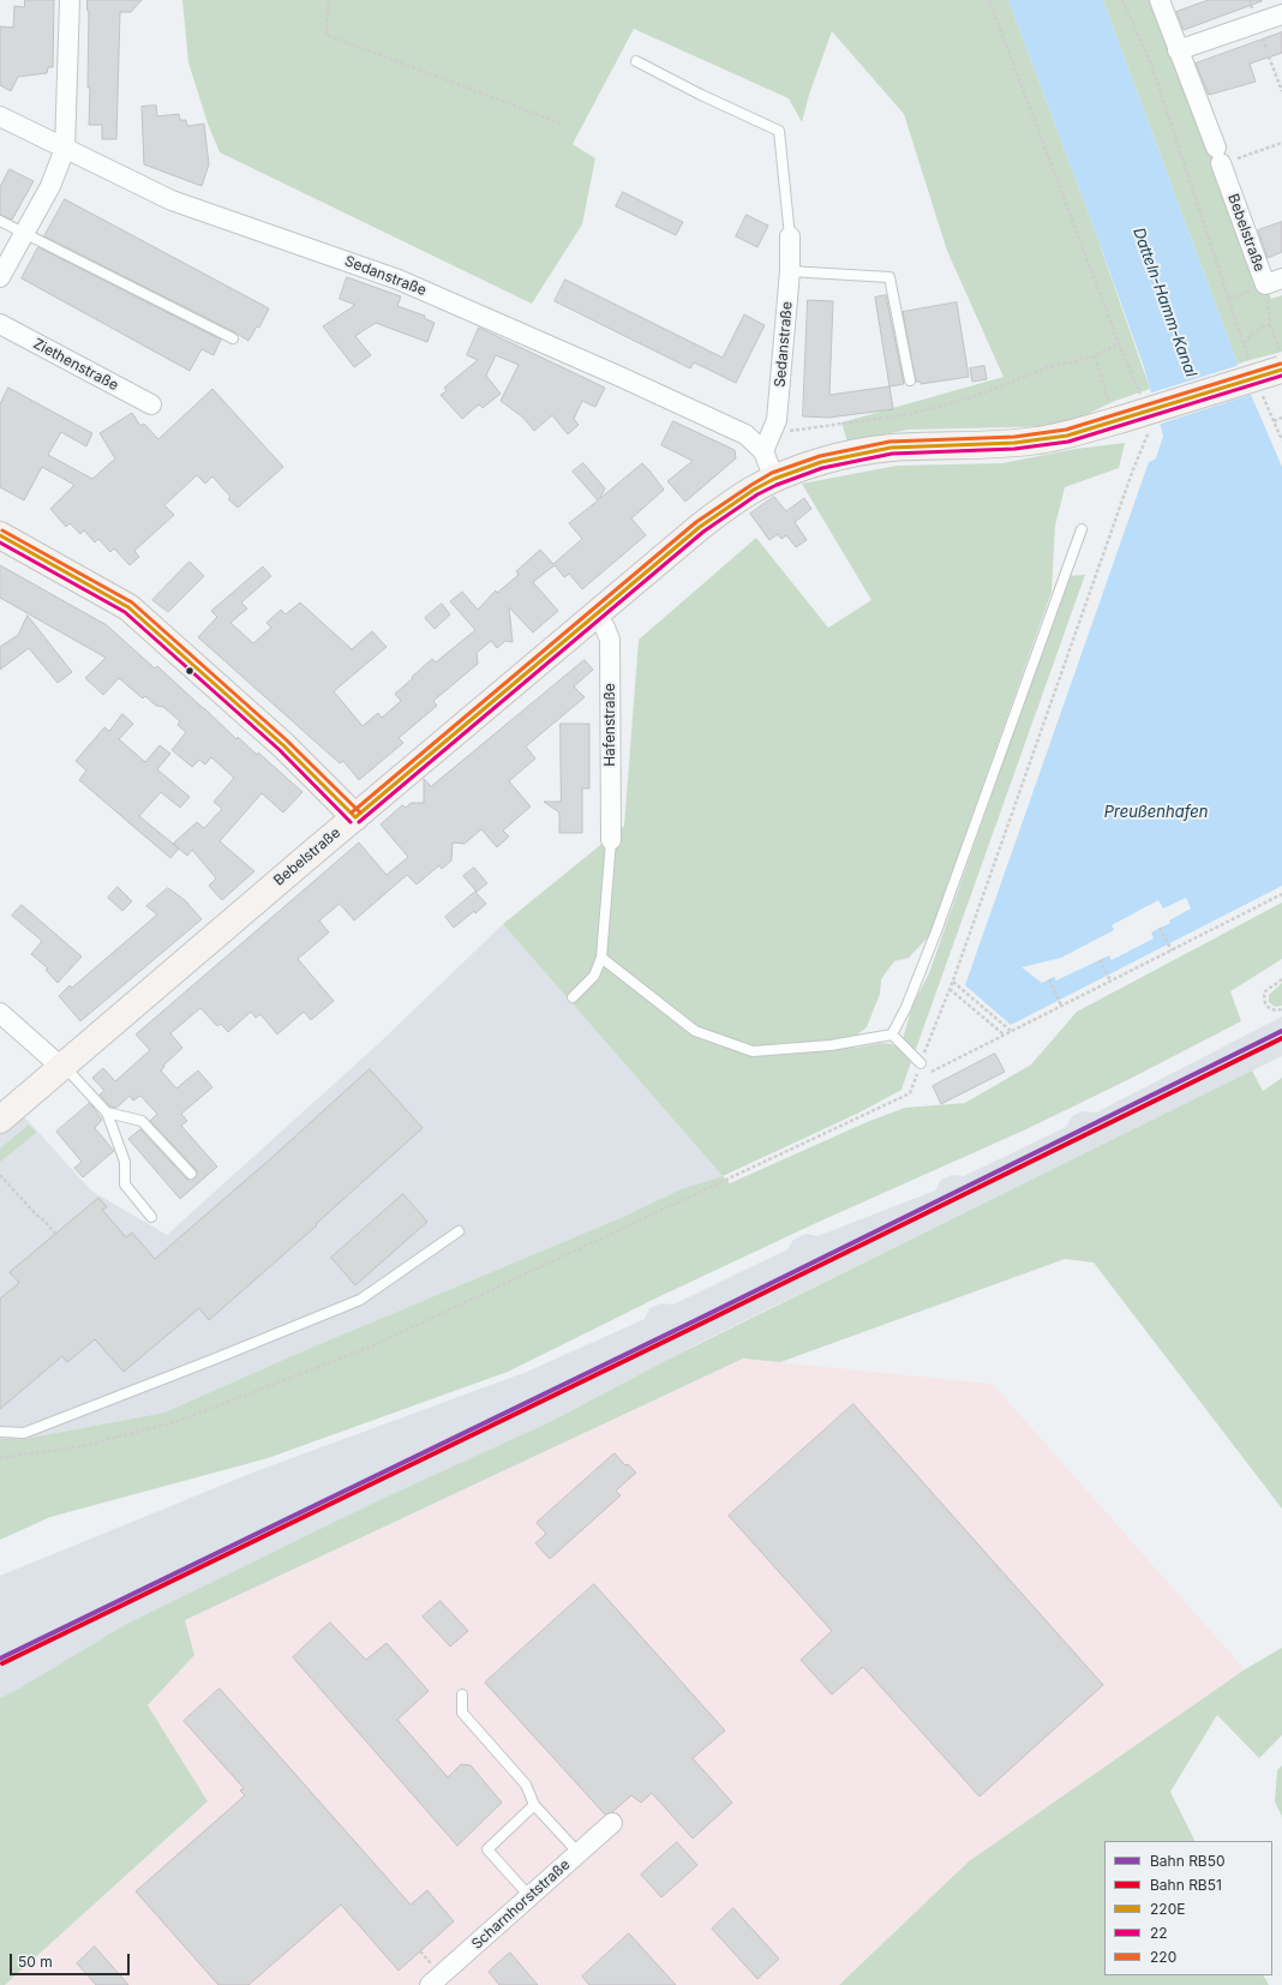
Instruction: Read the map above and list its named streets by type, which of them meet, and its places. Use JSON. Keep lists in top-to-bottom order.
{
  "streets": {
    "main road": ["Bebelstraße"],
    "street": [
      "Sedanstraße",
      "Ziethenstraße",
      "Hafenstraße",
      "Scharnhorststraße"
    ]
  },
  "crossings": [
    ["Bebelstraße", "Sedanstraße"],
    ["Bebelstraße", "Hafenstraße"]
  ],
  "water": ["Datteln-Hamm-Kanal", "Preußenhafen"],
  "lines": [
    "transit line 220",
    "transit line 220E",
    "transit line 22",
    "rail line RB50",
    "rail line RB51"
  ],
  "legend": [
    "Bahn RB50",
    "Bahn RB51",
    "220E",
    "22",
    "220"
  ],
  "scale_bar": "50 m"
}
